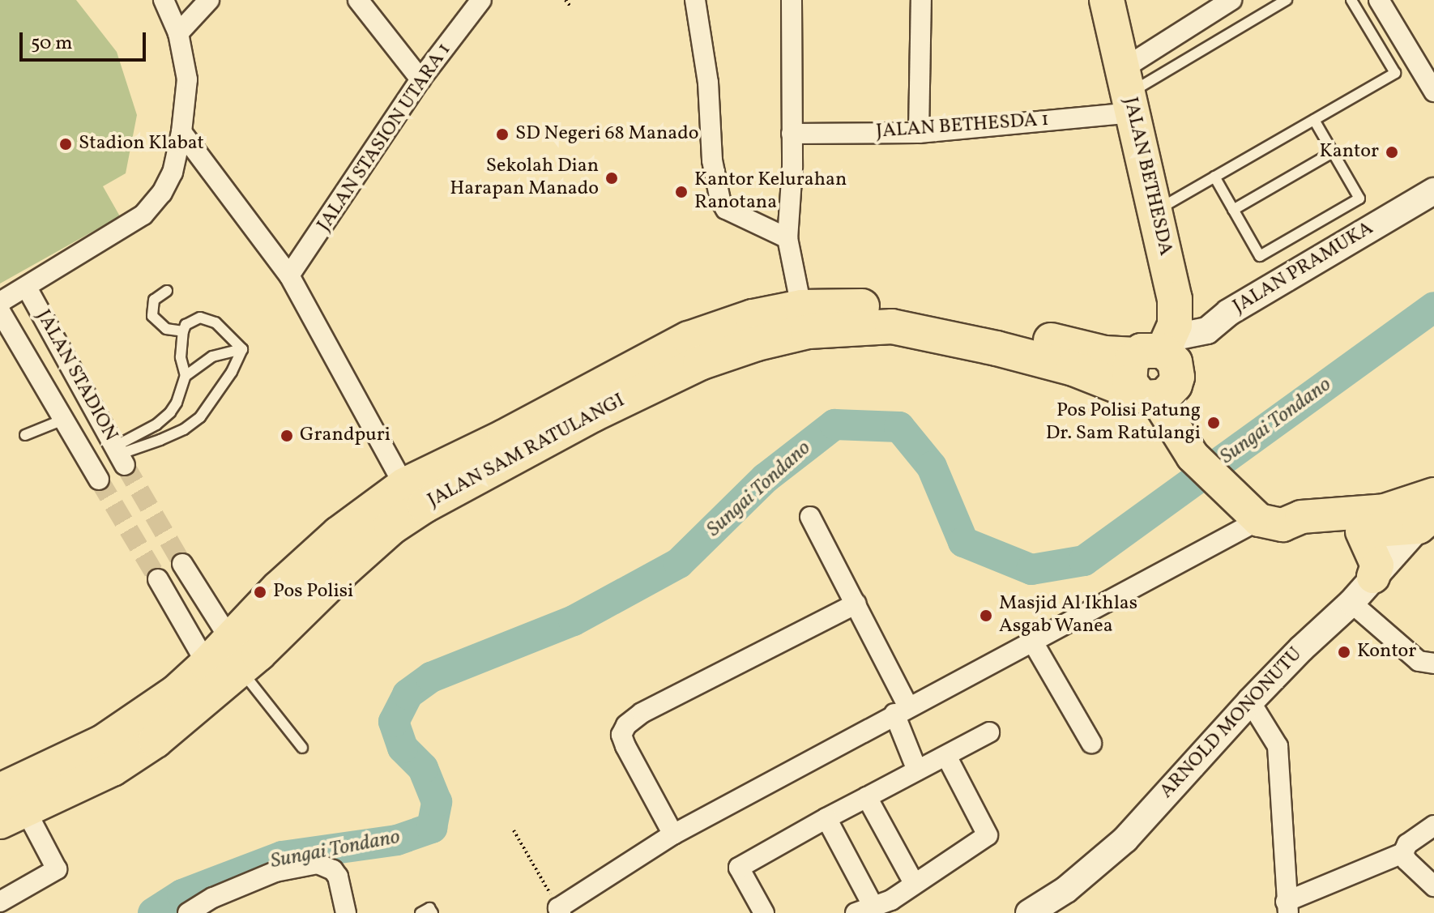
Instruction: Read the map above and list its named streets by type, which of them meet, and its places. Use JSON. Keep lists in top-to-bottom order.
{
  "streets": {
    "highway": ["JALAN BETHESDA", "JALAN SAM RATULANGI"],
    "street": [
      "JALAN BETHESDA 1",
      "JALAN STASION UTARA 1",
      "JALAN PRAMUKA",
      "JALAN STADION",
      "ARNOLD MONONUTU"
    ]
  },
  "crossings": [
    ["JALAN BETHESDA 1", "JALAN BETHESDA"],
    ["JALAN BETHESDA", "JALAN PRAMUKA"],
    ["JALAN BETHESDA", "JALAN SAM RATULANGI"]
  ],
  "water": ["Sungai Tondano"],
  "places": [
    "SD Negeri 68 Manado",
    "Stadion Klabat",
    "Kantor",
    "Sekolah Dian Harapan Manado",
    "Kantor Kelurahan Ranotana",
    "Pos Polisi Patung Dr. Sam Ratulangi",
    "Grandpuri",
    "Pos Polisi",
    "Masjid Al Ikhlas Asgab Wanea",
    "Kontor"
  ],
  "scale_bar": "50 m"
}
